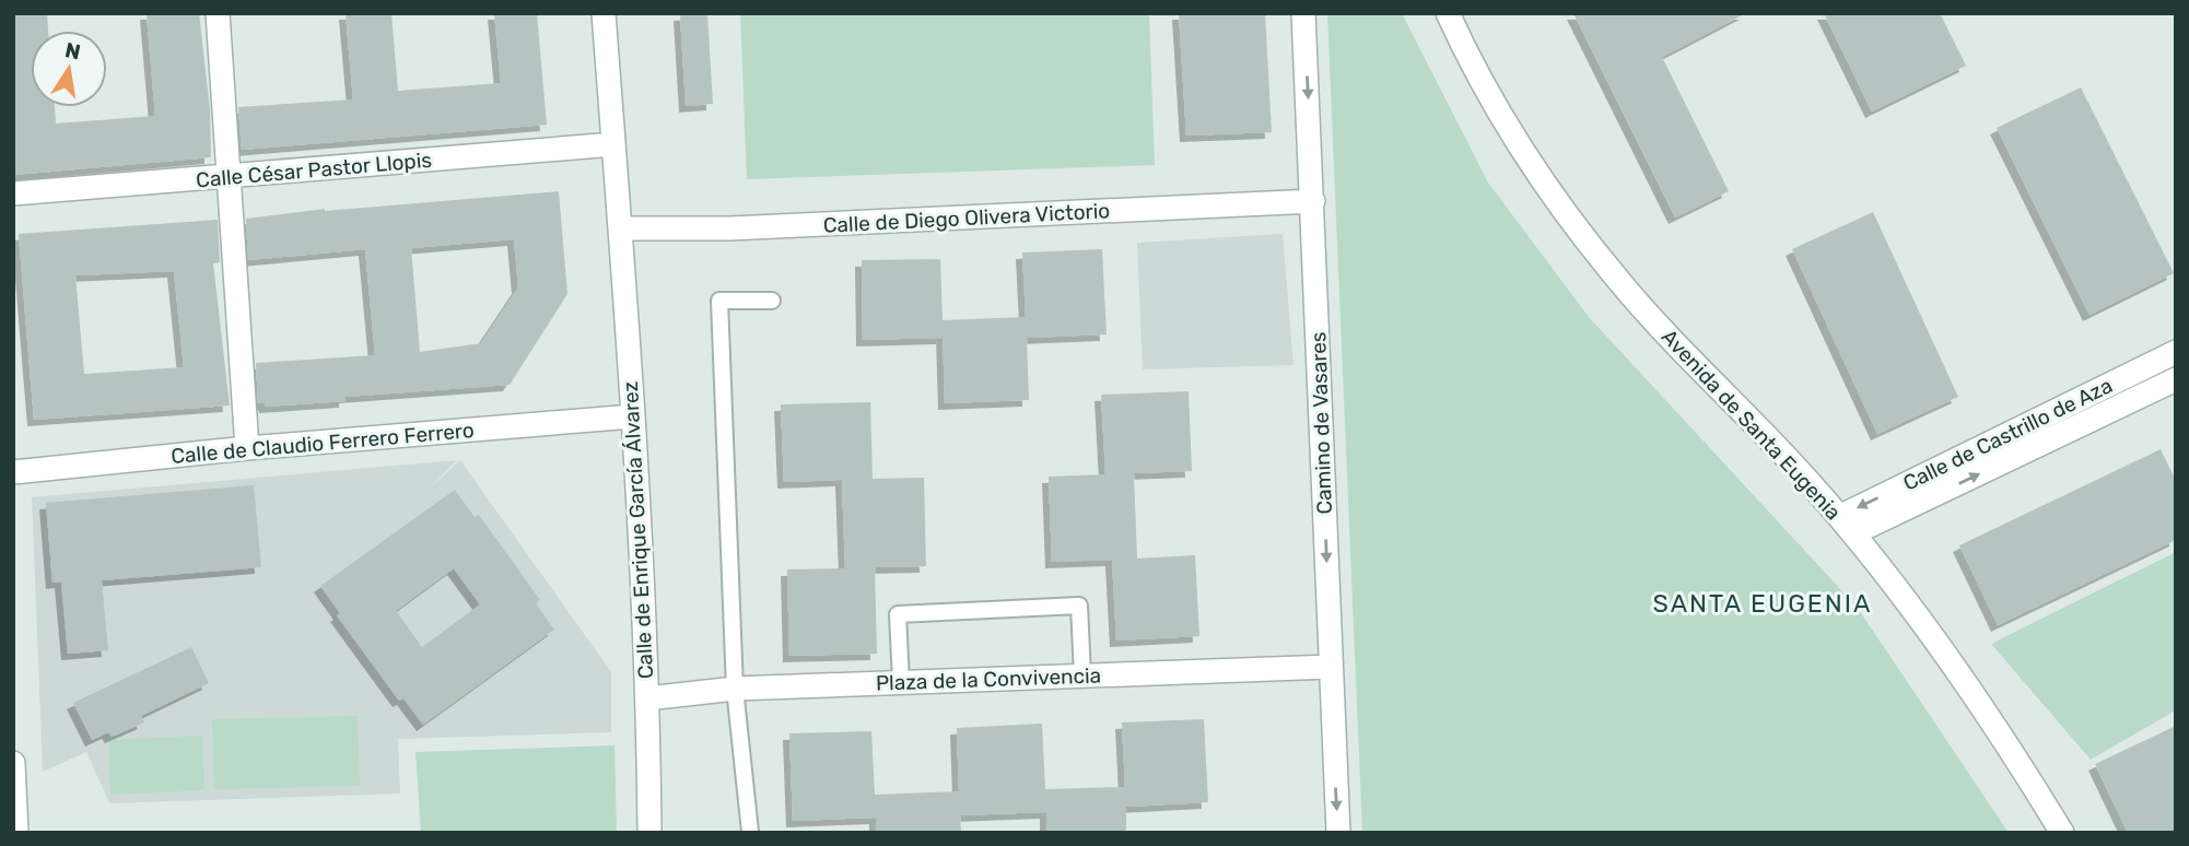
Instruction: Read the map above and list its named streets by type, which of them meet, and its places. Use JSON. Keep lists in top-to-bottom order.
{
  "streets": {
    "street": [
      "Calle César Pastor Llopis",
      "Calle de Diego Olivera Victorio",
      "Camino de Vasares",
      "Avenida de Santa Eugenia",
      "Calle de Castrillo de Aza",
      "Calle de Claudio Ferrero Ferrero",
      "Calle de Enrique García Álvarez",
      "Plaza de la Convivencia"
    ]
  },
  "crossings": [
    ["Calle César Pastor Llopis", "Calle de Enrique García Álvarez"],
    ["Calle de Diego Olivera Victorio", "Camino de Vasares"],
    ["Calle de Diego Olivera Victorio", "Calle de Enrique García Álvarez"],
    ["Camino de Vasares", "Plaza de la Convivencia"],
    ["Avenida de Santa Eugenia", "Calle de Castrillo de Aza"],
    ["Calle de Claudio Ferrero Ferrero", "Calle de Enrique García Álvarez"],
    ["Calle de Enrique García Álvarez", "Plaza de la Convivencia"]
  ],
  "one_way": ["Camino de Vasares"],
  "districts": ["SANTA EUGENIA"],
  "north": "top"
}
